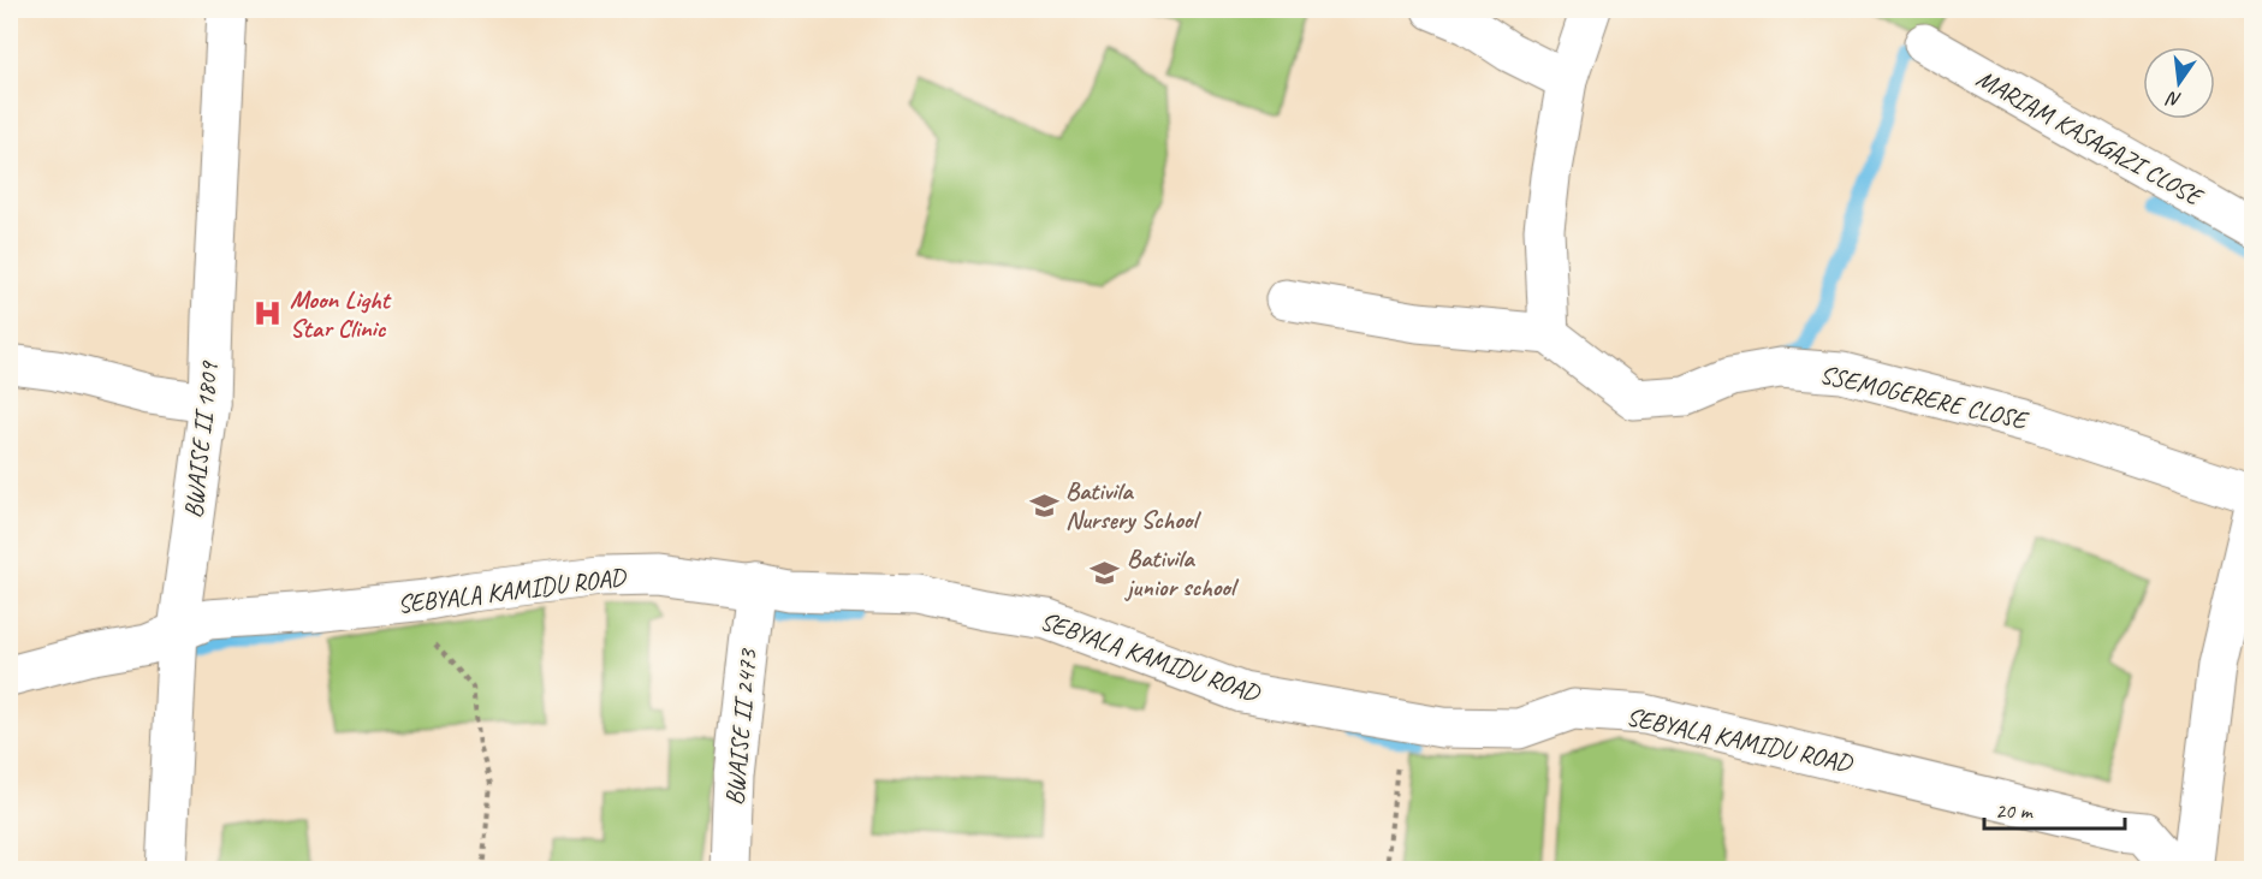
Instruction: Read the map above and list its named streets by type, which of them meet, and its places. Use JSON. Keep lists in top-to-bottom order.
{
  "streets": {
    "street": [
      "MARIAM KASAGAZI CLOSE",
      "SSEMOGERERE CLOSE",
      "BWAISE II 1809",
      "SEBYALA KAMIDU ROAD",
      "BWAISE II 2473"
    ]
  },
  "crossings": [
    ["BWAISE II 1809", "SEBYALA KAMIDU ROAD"],
    ["SEBYALA KAMIDU ROAD", "BWAISE II 2473"]
  ],
  "places": {
    "hospital": ["Moon Light Star Clinic"],
    "school or university": ["Bativila Nursery School", "Bativila junior school"]
  },
  "scale_bar": "20 m",
  "north": "bottom"
}
